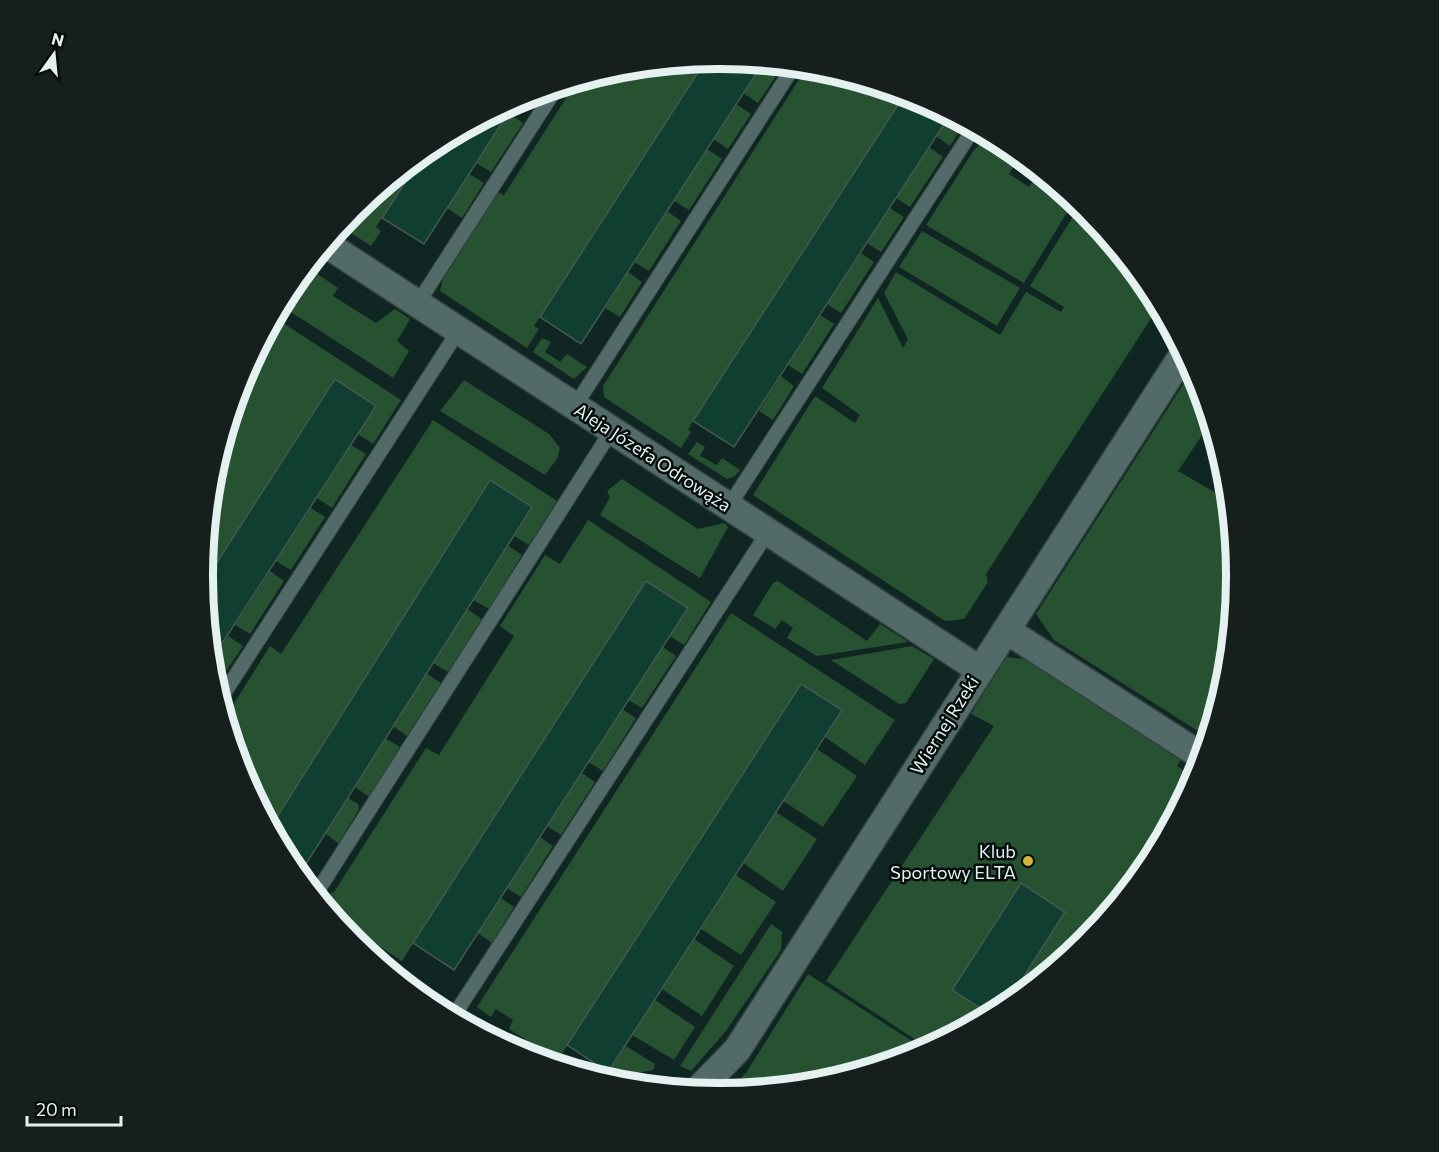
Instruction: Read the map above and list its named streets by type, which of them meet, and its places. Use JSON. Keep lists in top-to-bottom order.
{
  "streets": {
    "street": ["Aleja Józefa Odrowąża", "Wiernej Rzeki"]
  },
  "crossings": [
    ["Aleja Józefa Odrowąża", "Wiernej Rzeki"]
  ],
  "places": ["Klub Sportowy ELTA"],
  "scale_bar": "20 m",
  "north": "top"
}
